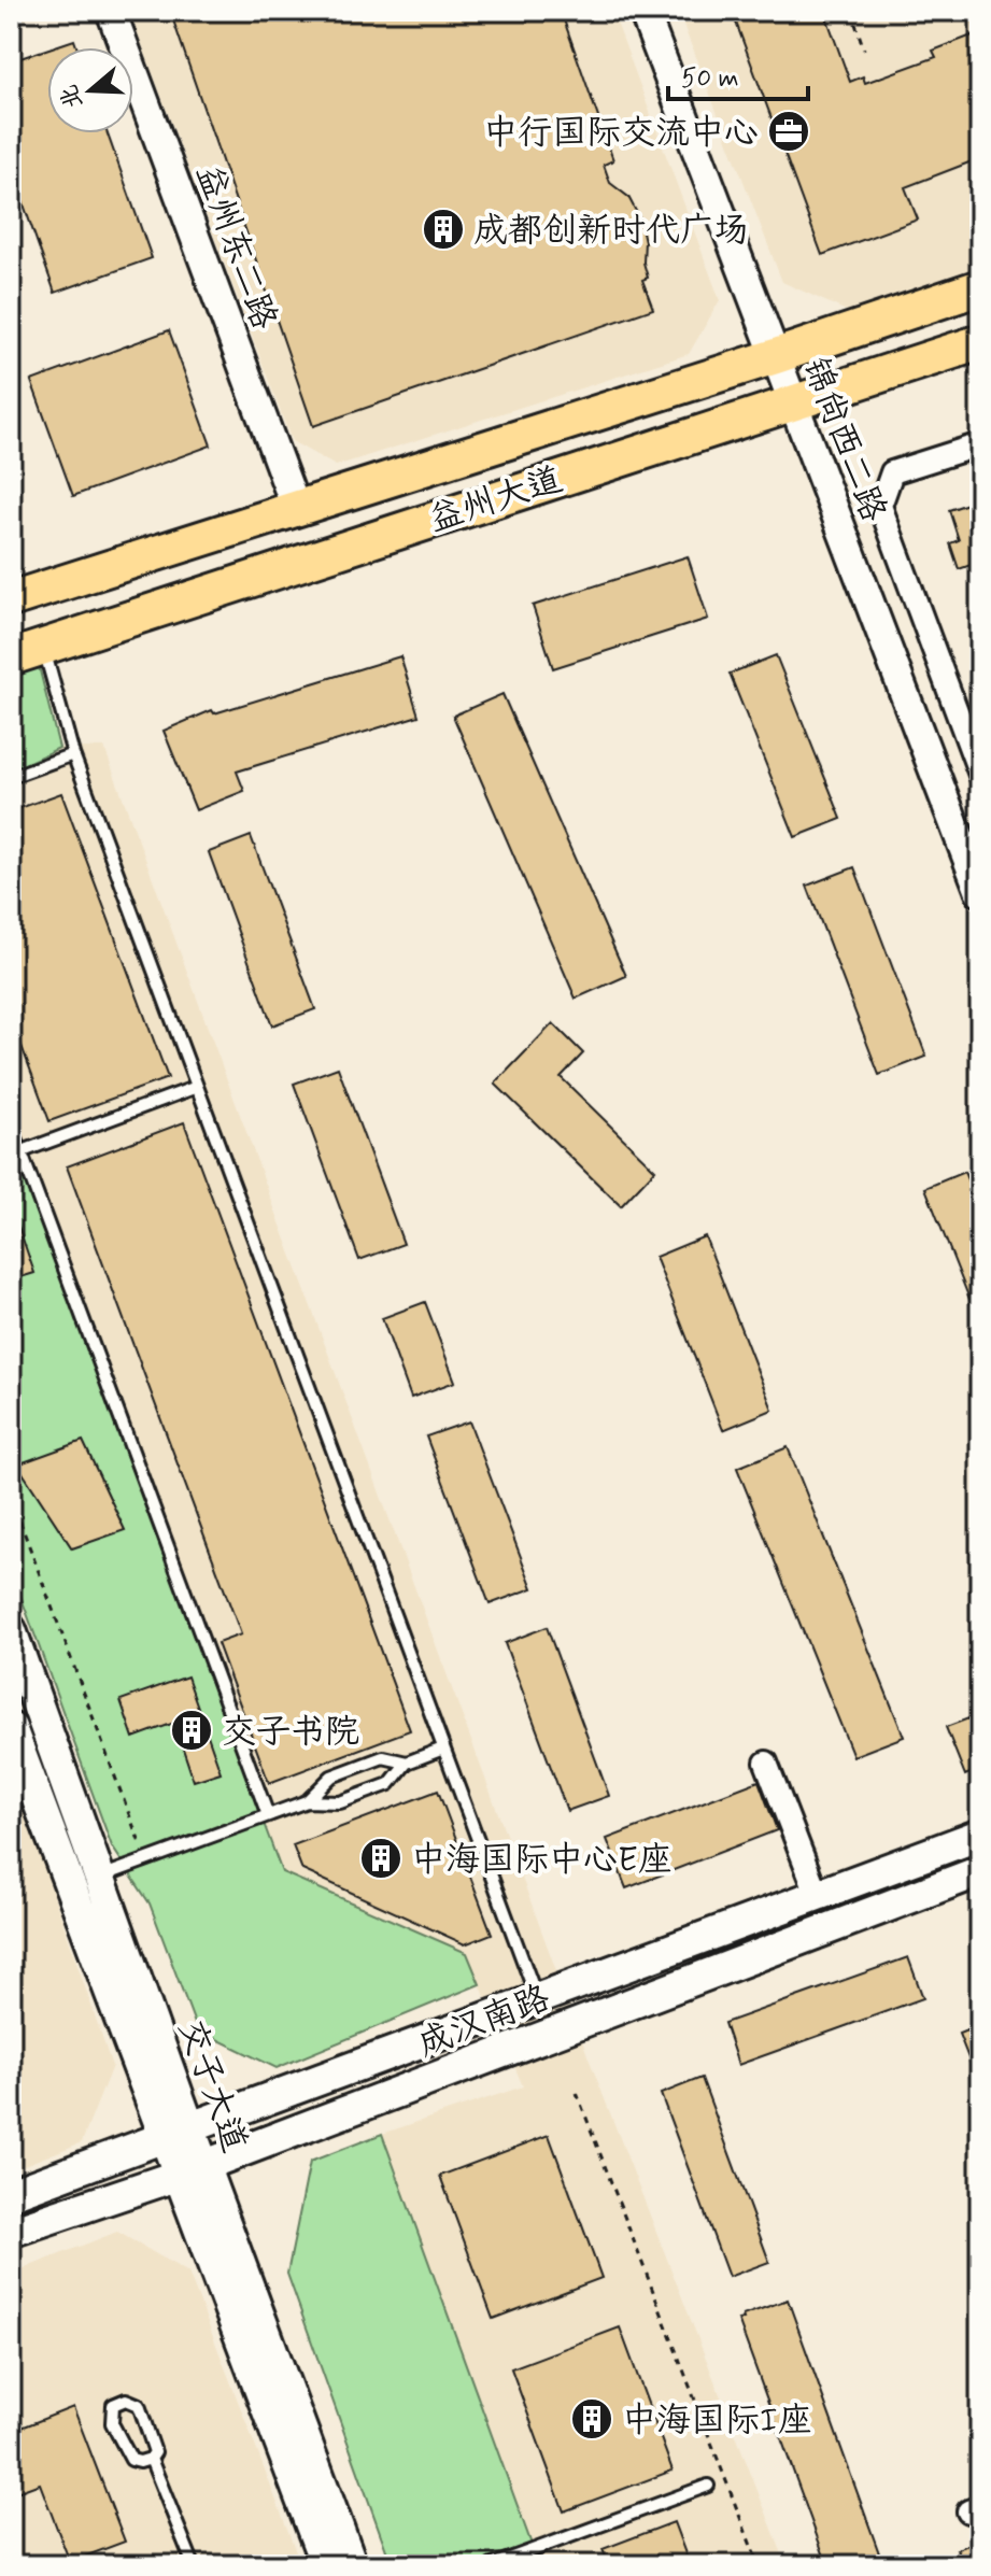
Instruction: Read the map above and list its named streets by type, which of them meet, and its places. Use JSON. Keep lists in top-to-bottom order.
{
  "streets": {
    "main road": ["益州大道", "成汉南路", "交子大道"],
    "street": ["益州东二路", "锦尚西二路"]
  },
  "crossings": [
    ["益州东二路", "益州大道"],
    ["锦尚西二路", "益州大道"],
    ["成汉南路", "交子大道"]
  ],
  "places": {
    "office": ["中行国际交流中心"],
    "building": [
      "成都创新时代广场",
      "交子书院",
      "中海国际中心E座",
      "中海国际I座"
    ]
  },
  "scale_bar": "50 m",
  "north": "left"
}
